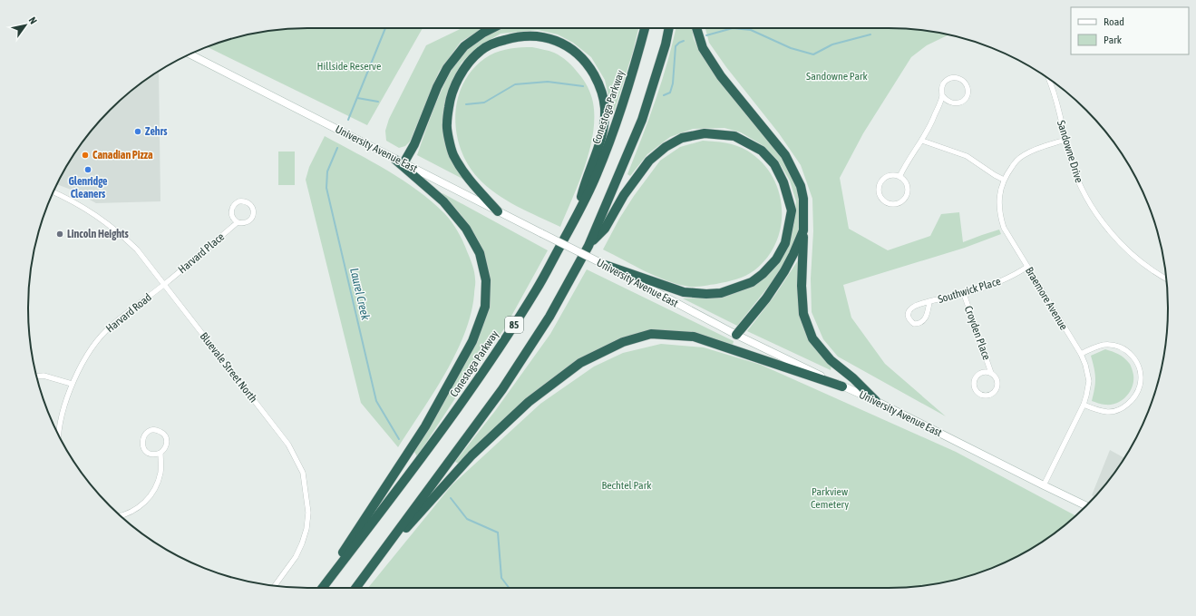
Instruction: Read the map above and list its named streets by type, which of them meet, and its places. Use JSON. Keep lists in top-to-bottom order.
{
  "streets": {
    "highway": ["Conestoga Parkway", "85"],
    "main road": ["University Avenue East"],
    "street": [
      "Sandowne Drive",
      "Harvard Place",
      "Southwick Place",
      "Braemore Avenue",
      "Harvard Road",
      "Croyden Place",
      "Bluevale Street North"
    ]
  },
  "crossings": [
    ["University Avenue East", "Braemore Avenue"],
    ["Sandowne Drive", "Braemore Avenue"],
    ["Harvard Place", "Harvard Road"],
    ["Harvard Place", "Bluevale Street North"],
    ["Southwick Place", "Braemore Avenue"],
    ["Southwick Place", "Croyden Place"],
    ["Harvard Road", "Bluevale Street North"]
  ],
  "water": ["Laurel Creek"],
  "parks": [
    "Hillside Reserve",
    "Sandowne Park",
    "Bechtel Park",
    "Parkview Cemetery"
  ],
  "places": [
    "Zehrs",
    "Canadian Pizza",
    "Glenridge Cleaners",
    "Lincoln Heights"
  ],
  "legend": ["Road", "Park"],
  "north": "top right"
}
